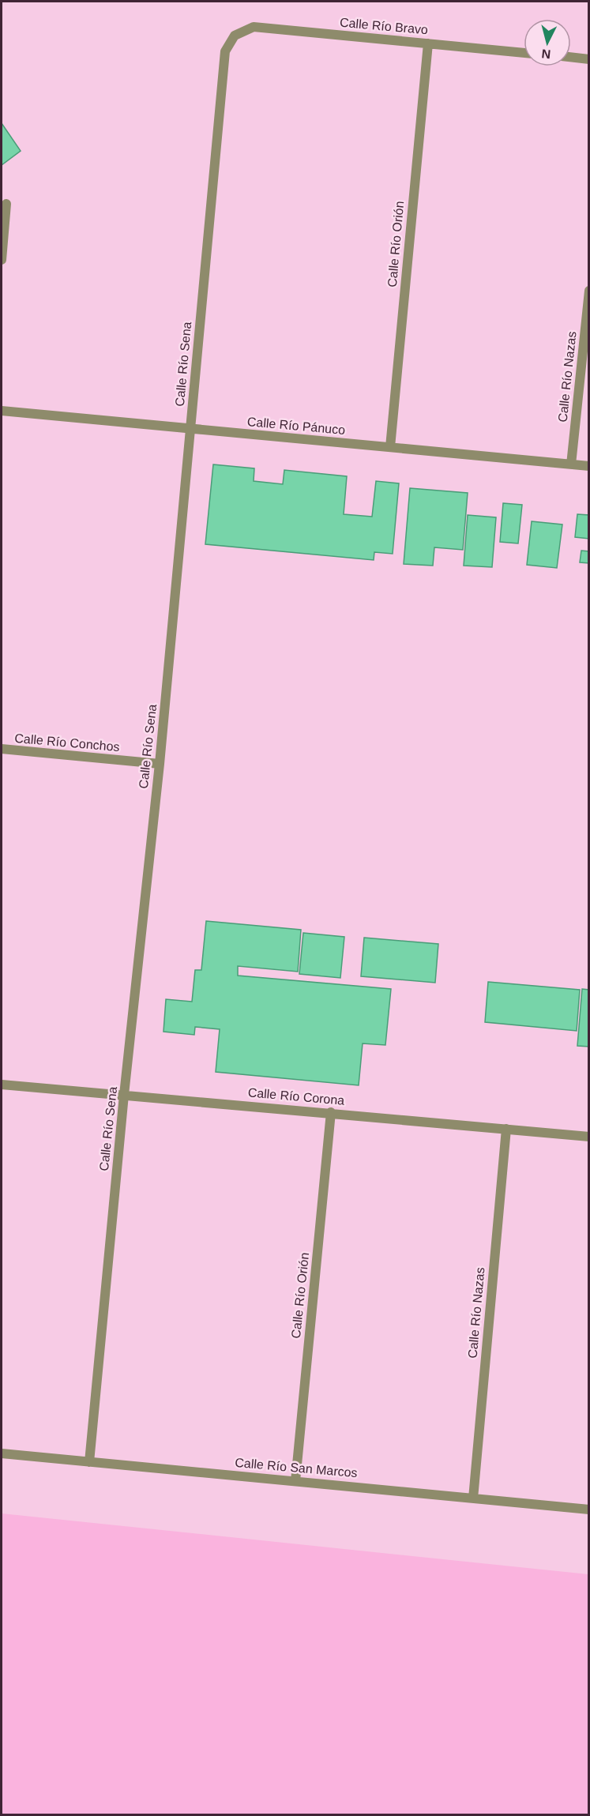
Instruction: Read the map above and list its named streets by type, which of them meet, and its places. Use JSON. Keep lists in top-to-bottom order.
{
  "streets": {
    "street": [
      "Calle Río Bravo",
      "Calle Río Orión",
      "Calle Río Sena",
      "Calle Río Nazas",
      "Calle Río Pánuco",
      "Calle Río Conchos",
      "Calle Río Corona",
      "Calle Río San Marcos"
    ]
  },
  "crossings": [
    ["Calle Río Bravo", "Calle Río Orión"],
    ["Calle Río Bravo", "Calle Río Sena"],
    ["Calle Río Orión", "Calle Río Pánuco"],
    ["Calle Río Orión", "Calle Río Corona"],
    ["Calle Río Orión", "Calle Río San Marcos"],
    ["Calle Río Sena", "Calle Río Pánuco"],
    ["Calle Río Sena", "Calle Río Conchos"],
    ["Calle Río Sena", "Calle Río Corona"],
    ["Calle Río Sena", "Calle Río San Marcos"],
    ["Calle Río Nazas", "Calle Río Pánuco"],
    ["Calle Río Nazas", "Calle Río Corona"],
    ["Calle Río Nazas", "Calle Río San Marcos"]
  ],
  "north": "bottom"
}
